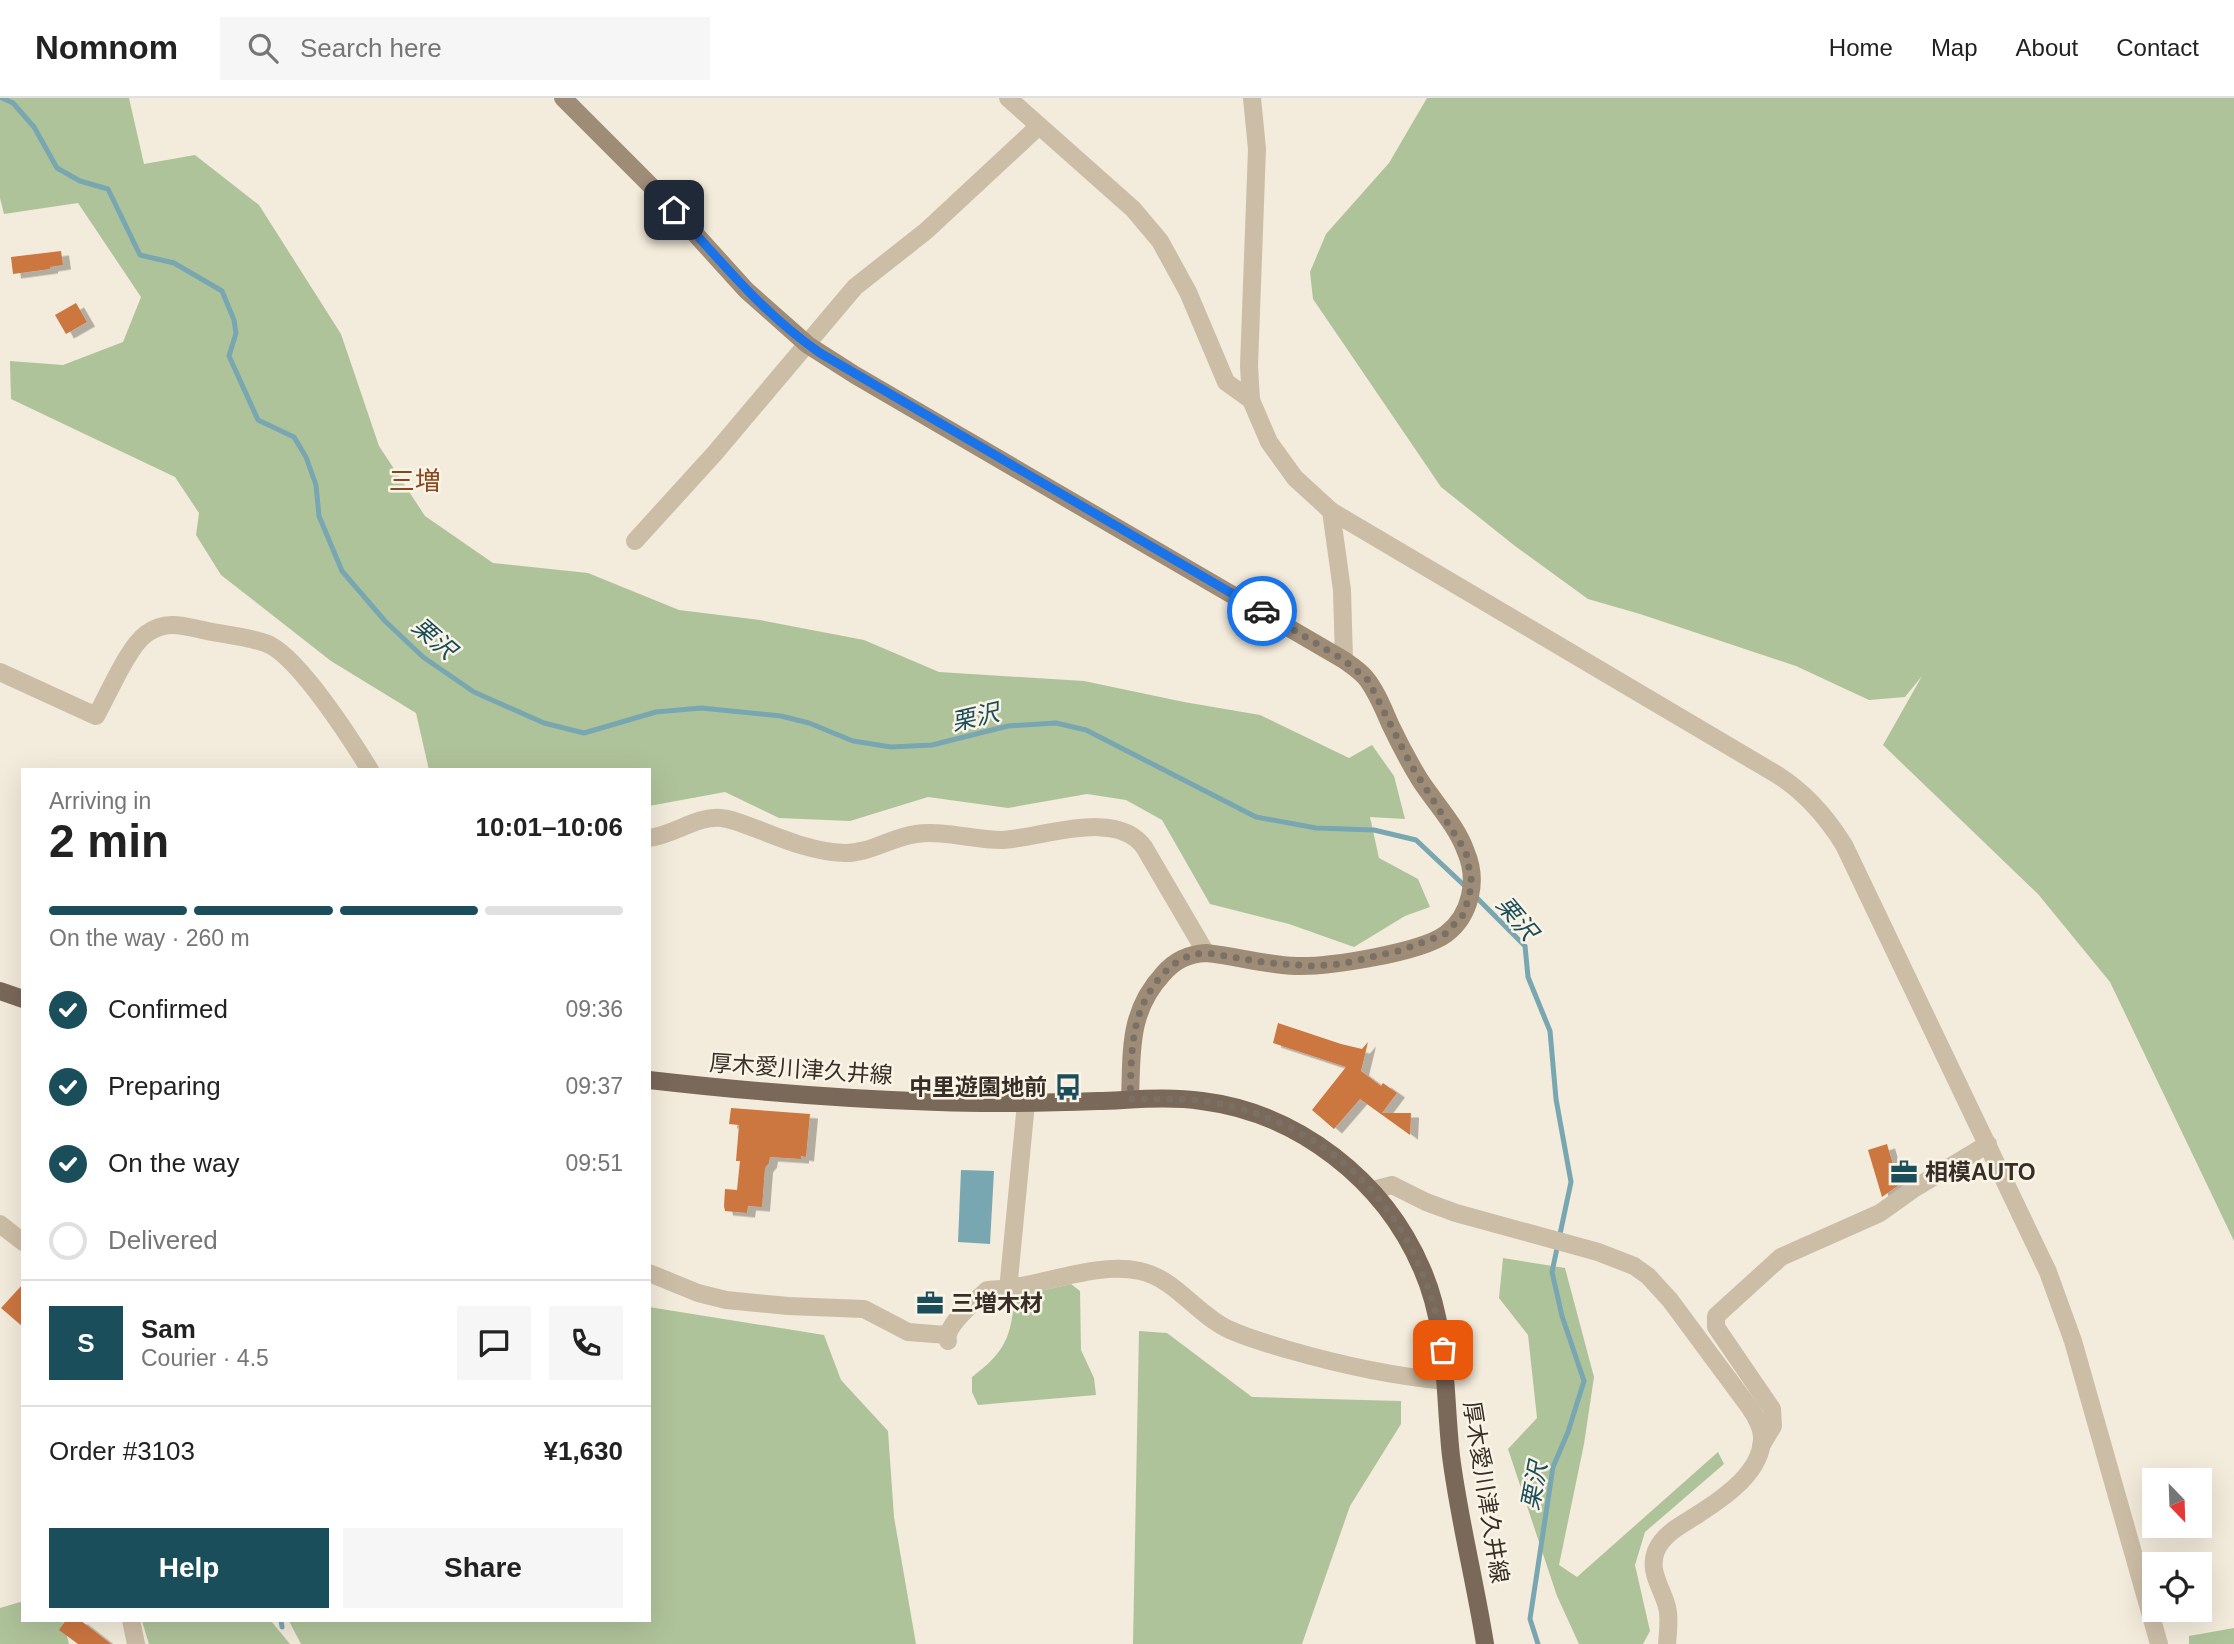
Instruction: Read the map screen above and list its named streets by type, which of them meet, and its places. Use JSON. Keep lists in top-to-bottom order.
{
  "streets": {
    "main road": ["厚木愛川津久井線"]
  },
  "districts": ["三増"],
  "water": ["栗沢"],
  "places": {
    "bus stop": ["中里遊園地前"],
    "office": ["相模AUTO", "三増木材"]
  },
  "north": "bottom right",
  "page": {
    "header": "Nomnom",
    "search": "Search here",
    "nav": [
      "Home",
      "Map",
      "About",
      "Contact"
    ],
    "heading": ["2 min", "Arriving in", "10:01–10:06"],
    "panel": [
      "Sam",
      "Courier · 4.5",
      "Order #3103",
      "¥1,630"
    ],
    "bar": "On the way · 260 m",
    "list": [
      ["Confirmed", "09:36"],
      ["Preparing", "09:37"],
      ["On the way", "09:51"],
      "Delivered"
    ],
    "round": "S",
    "buttons": ["Help", "Share"]
  }
}
